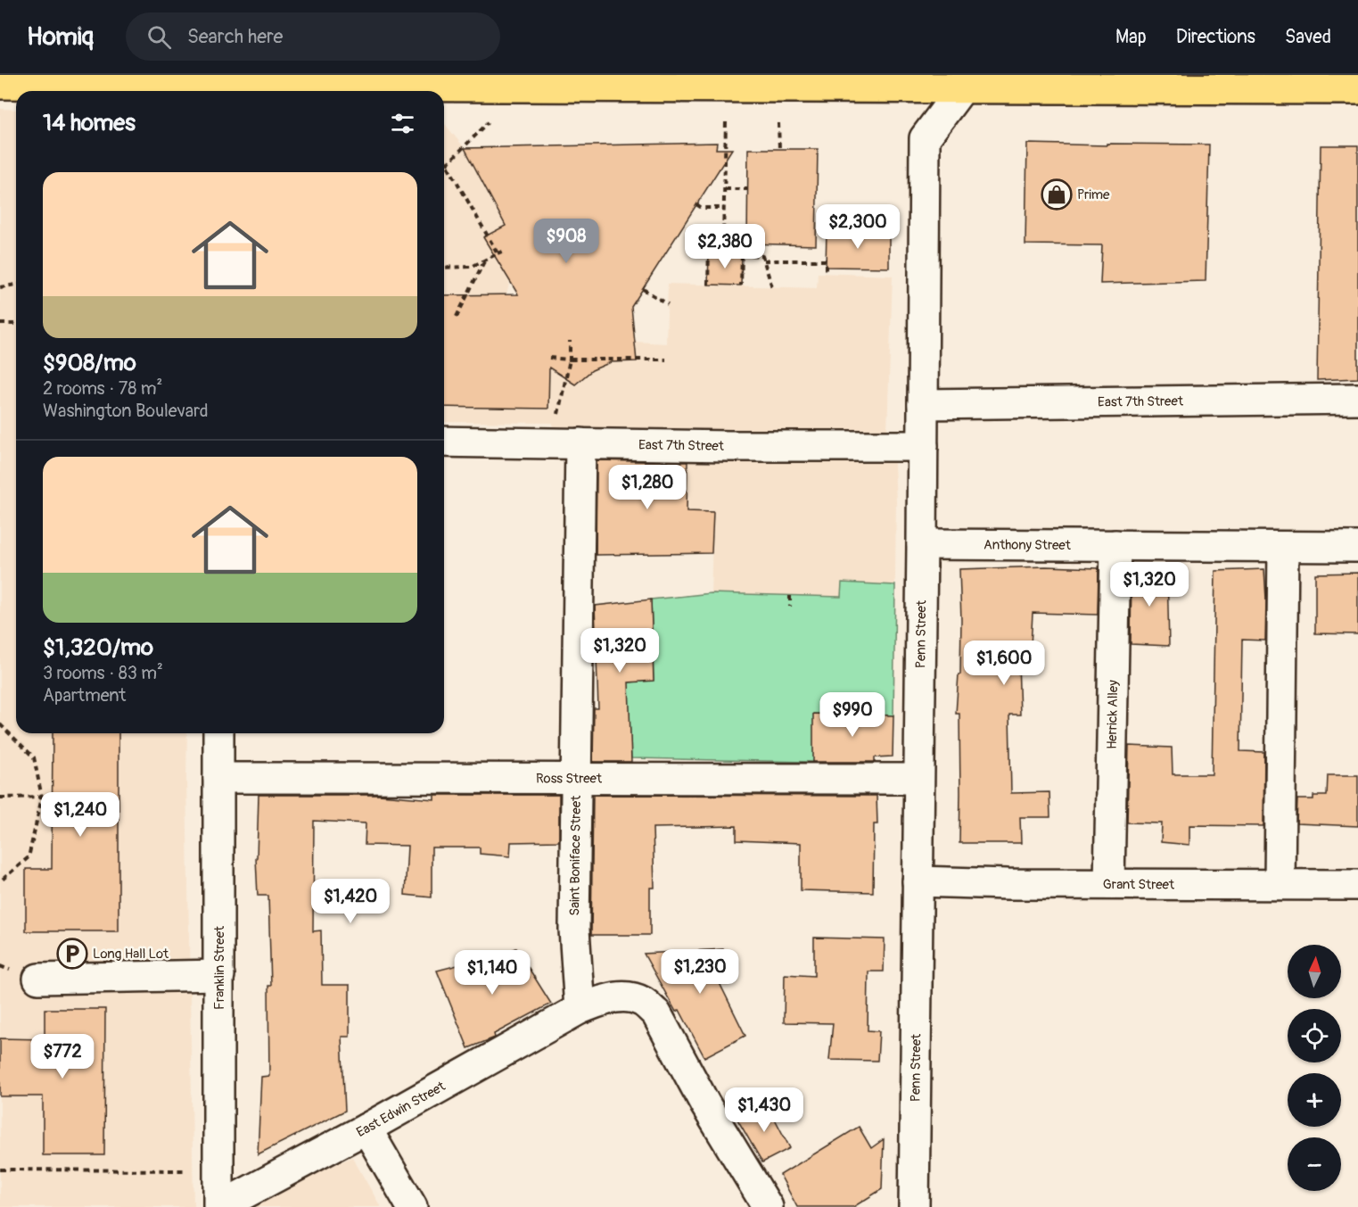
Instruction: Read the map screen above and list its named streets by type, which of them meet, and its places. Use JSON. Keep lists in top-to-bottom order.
{
  "streets": {
    "street": [
      "East 7th Street",
      "Anthony Street",
      "Penn Street",
      "Herrick Alley",
      "Ross Street",
      "Saint Boniface Street",
      "Grant Street",
      "Franklin Street",
      "East Edwin Street"
    ]
  },
  "crossings": [
    ["East 7th Street", "Penn Street"],
    ["East 7th Street", "Saint Boniface Street"],
    ["Anthony Street", "Penn Street"],
    ["Anthony Street", "Herrick Alley"],
    ["Penn Street", "Ross Street"],
    ["Penn Street", "Grant Street"],
    ["Herrick Alley", "Grant Street"],
    ["Ross Street", "Saint Boniface Street"],
    ["Ross Street", "Franklin Street"],
    ["Saint Boniface Street", "East Edwin Street"],
    ["Franklin Street", "East Edwin Street"]
  ],
  "places": {
    "shop": ["Prime"],
    "parking": ["Long Hall Lot"]
  },
  "north": "top",
  "page": {
    "header": "Homiq",
    "search": "Search here",
    "nav": ["Map", "Directions", "Saved"],
    "heading": "14 homes",
    "list": [
      {
        "name": "$908/mo",
        "note": "2 rooms · 78 m² · Washington Boulevard"
      },
      {
        "name": "$1,320/mo",
        "note": "3 rooms · 83 m² · Apartment"
      }
    ],
    "price": [
      "$2,300",
      "$908",
      "$2,380",
      "$1,280",
      "$1,320",
      "$1,320",
      "$1,600",
      "$990",
      "$1,240",
      "$1,420",
      "$1,230",
      "$1,140",
      "$772",
      "$1,430"
    ],
    "map_buttons": ["+", "−"]
  }
}
